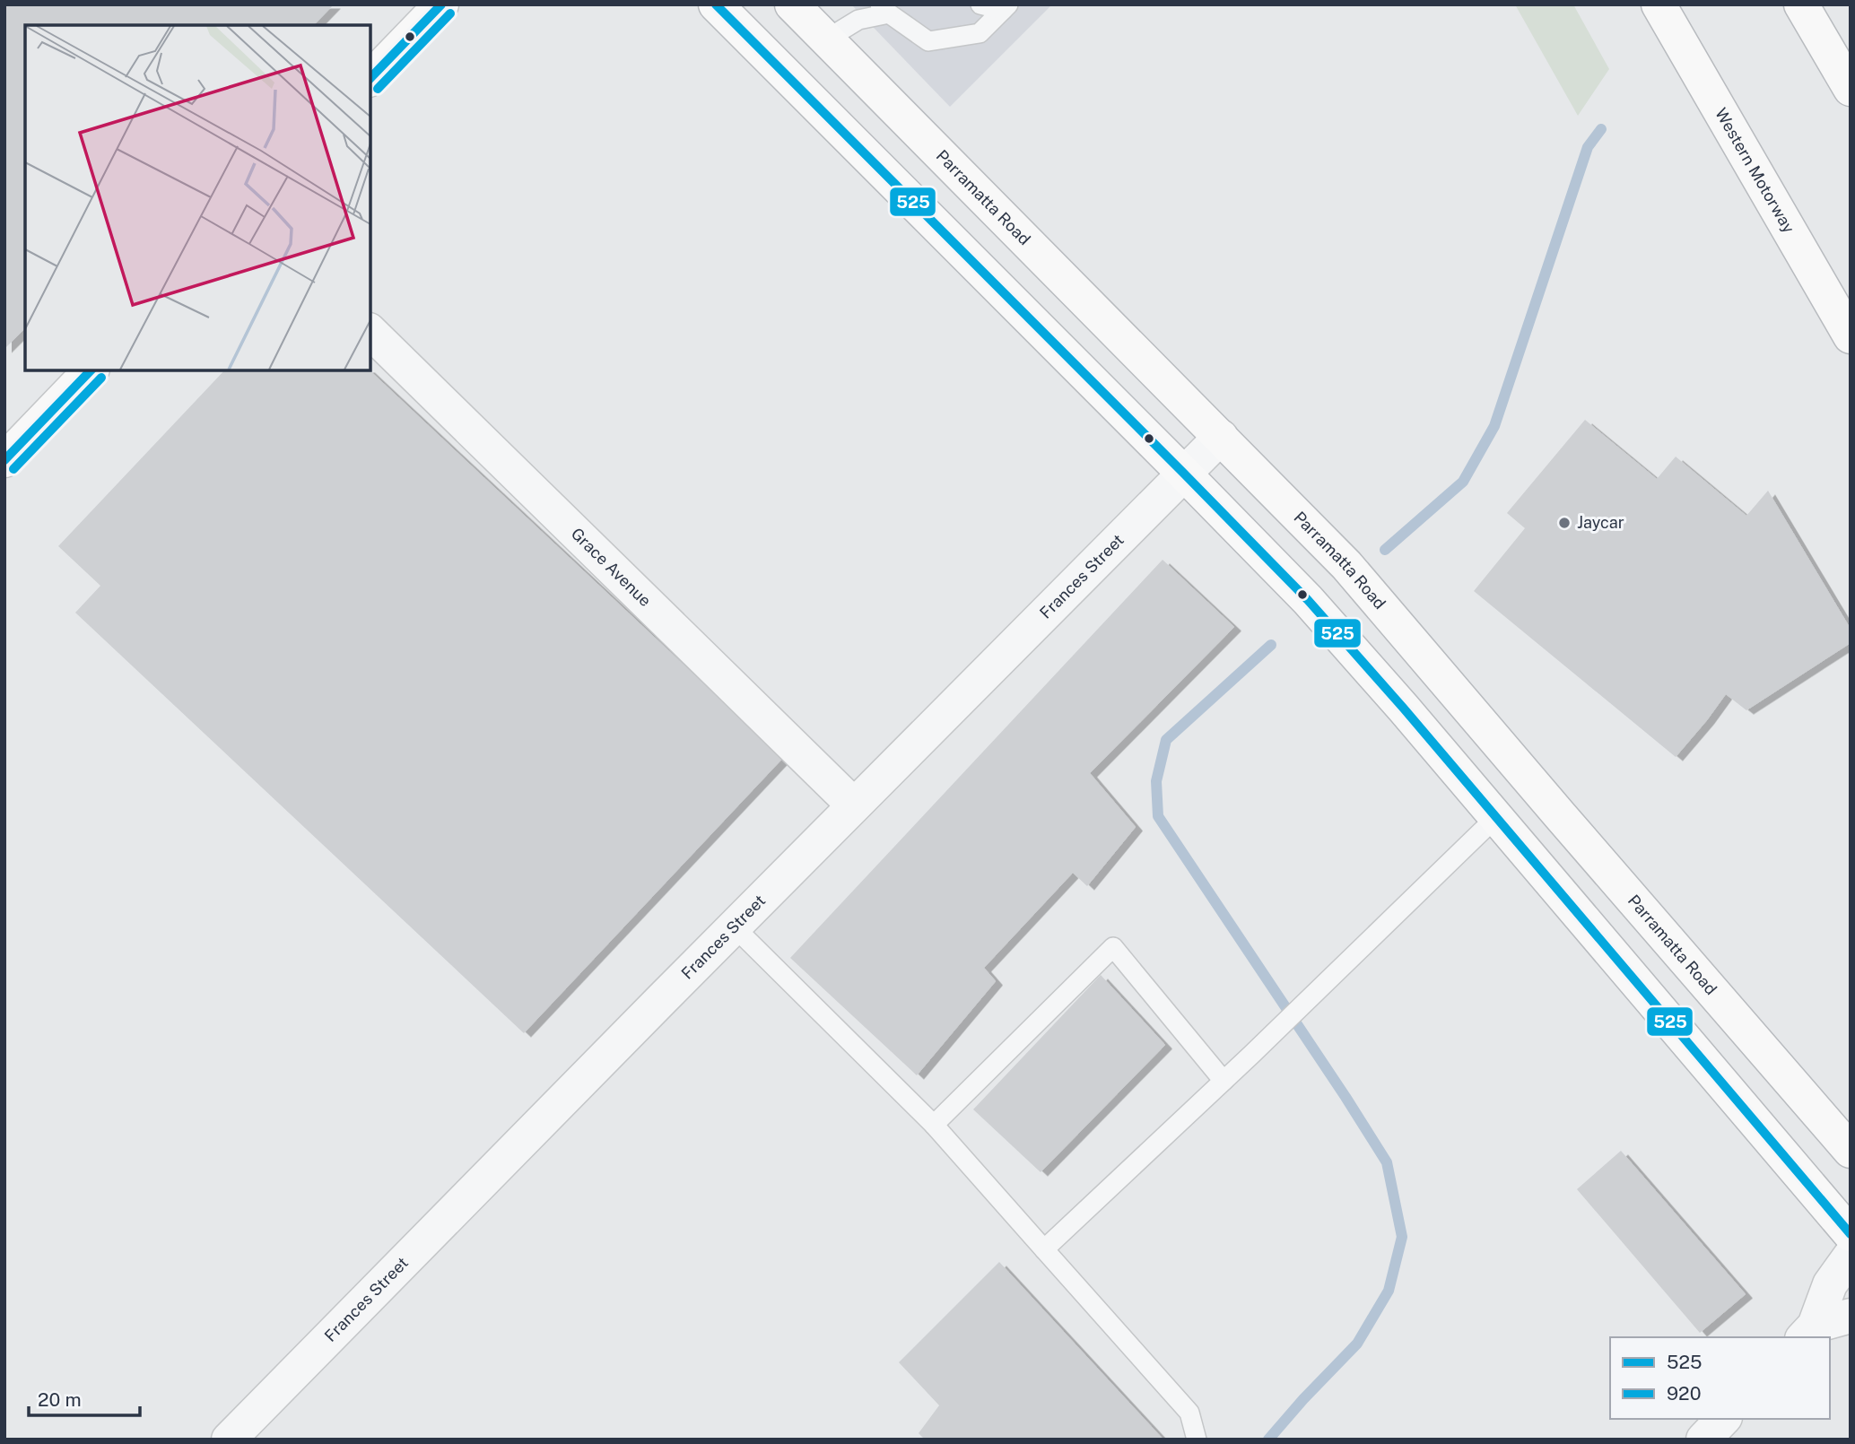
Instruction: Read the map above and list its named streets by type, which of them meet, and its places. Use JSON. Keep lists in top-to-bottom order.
{
  "streets": {
    "main road": ["Western Motorway", "Parramatta Road"],
    "street": ["Grace Avenue", "Frances Street"]
  },
  "crossings": [
    ["Parramatta Road", "Frances Street"],
    ["Grace Avenue", "Frances Street"]
  ],
  "places": ["Jaycar"],
  "lines": ["transit line 525", "transit line 920"],
  "legend": ["525", "920"],
  "scale_bar": "20 m"
}
